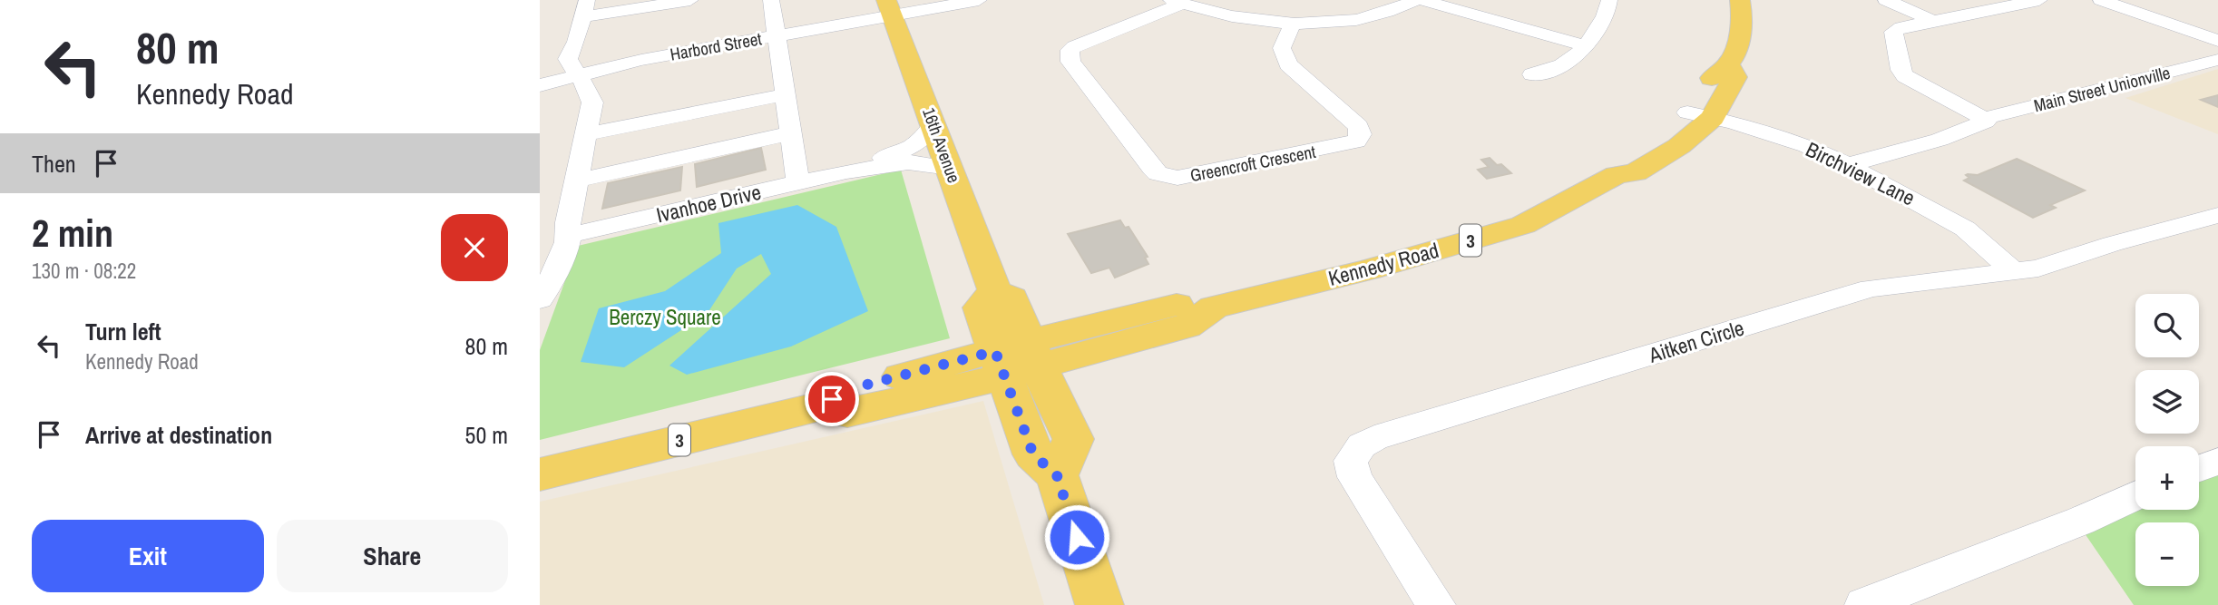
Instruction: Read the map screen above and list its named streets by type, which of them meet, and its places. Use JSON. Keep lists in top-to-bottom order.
{
  "streets": {
    "main road": ["16th Avenue", "3", "Kennedy Road"],
    "street": [
      "Harbord Street",
      "Main Street Unionville",
      "Greencroft Crescent",
      "Birchview Lane",
      "Ivanhoe Drive",
      "Aitken Circle"
    ]
  },
  "crossings": [
    ["Harbord Street", "16th Avenue"],
    ["Main Street Unionville", "Birchview Lane"],
    ["16th Avenue", "Ivanhoe Drive"],
    ["16th Avenue", "Kennedy Road"],
    ["Birchview Lane", "Kennedy Road"],
    ["Birchview Lane", "Aitken Circle"]
  ],
  "parks": ["Berczy Square"],
  "page": {
    "turn": ["80 m", "Kennedy Road"],
    "then": "Then",
    "heading": ["2 min", "130 m · 08:22"],
    "map_buttons": ["+", "−"],
    "list": [
      {
        "name": "Turn left",
        "note": "Kennedy Road",
        "value": "80 m"
      },
      {
        "name": "Arrive at destination",
        "value": "50 m"
      }
    ],
    "buttons": ["Exit", "Share"]
  }
}
